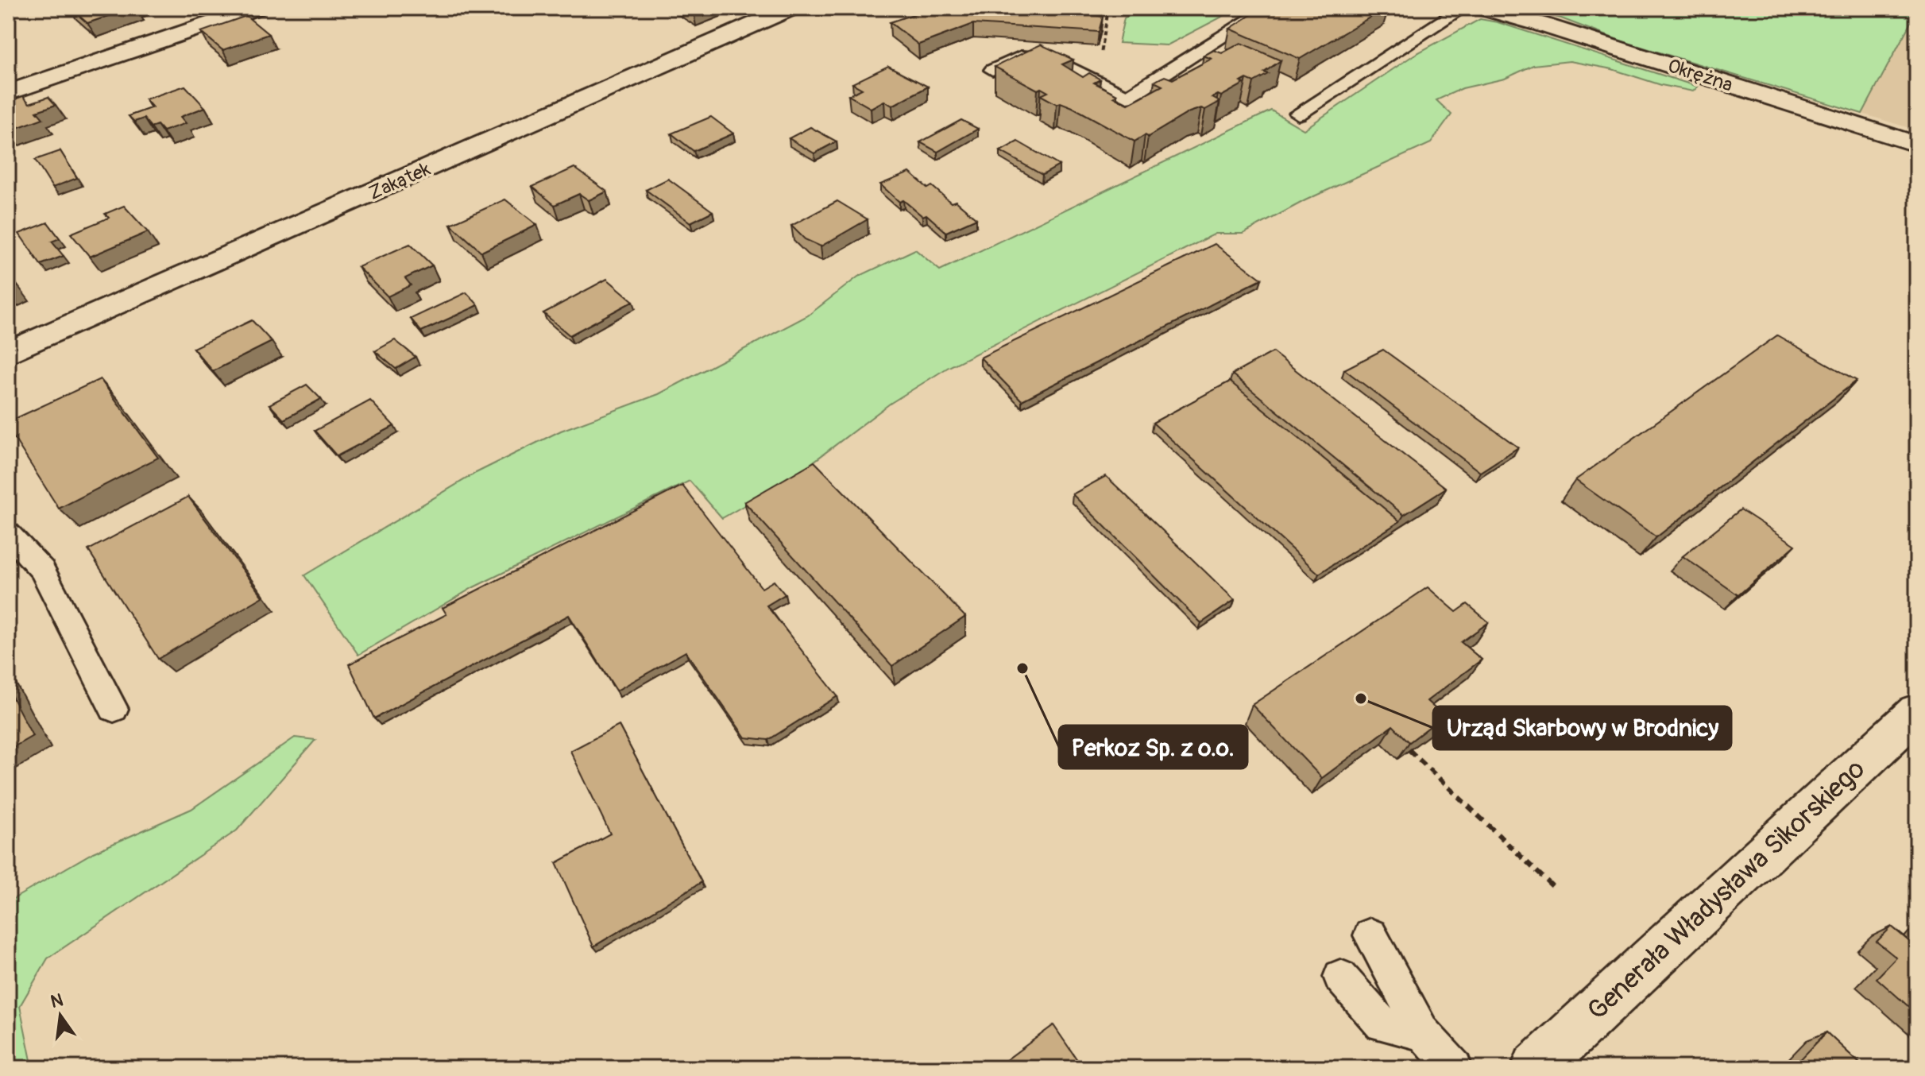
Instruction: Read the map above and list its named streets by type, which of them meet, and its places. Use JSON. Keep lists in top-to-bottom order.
{
  "streets": {
    "street": ["Okrężna", "Zakątek", "Generała Władysława Sikorskiego"]
  },
  "places": ["Perkoz Sp. z o.o.", "Urząd Skarbowy w Brodnicy"],
  "north": "top"
}
